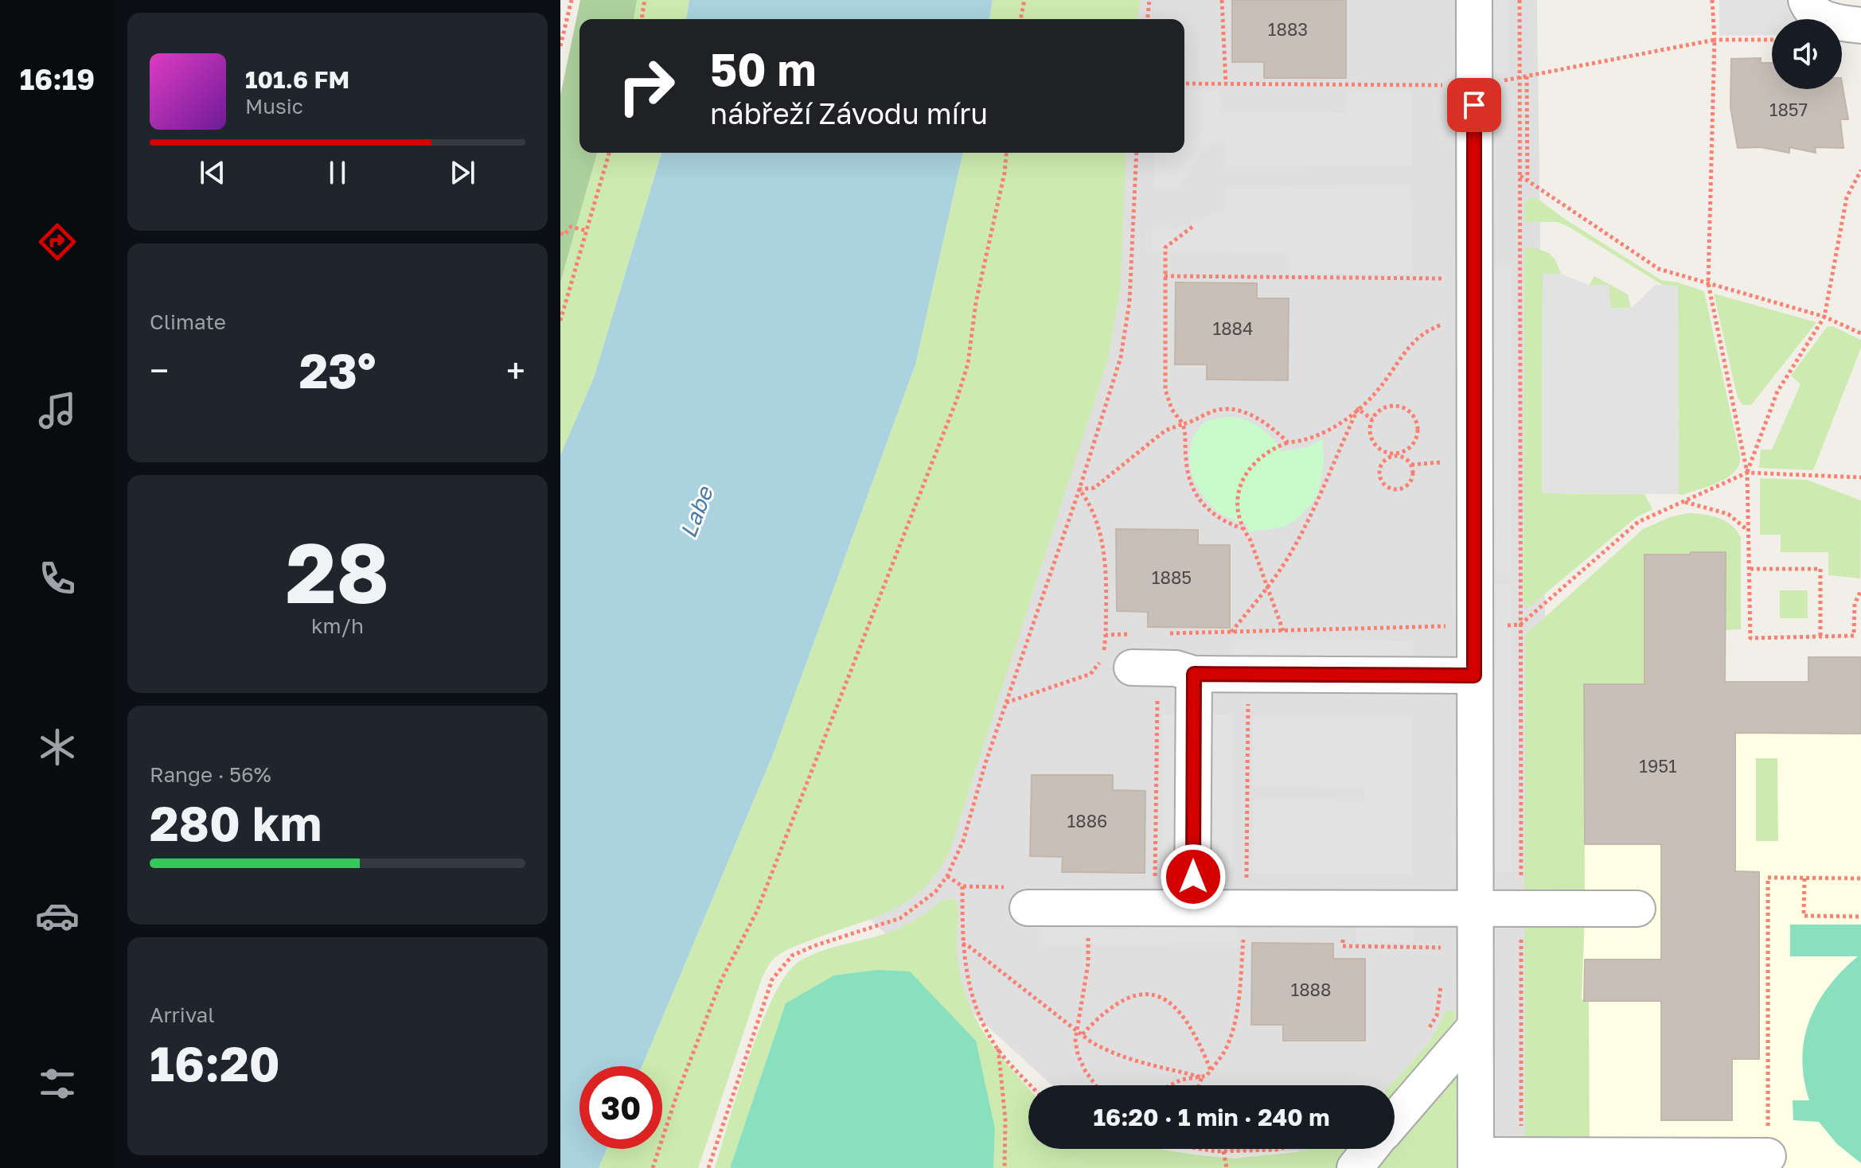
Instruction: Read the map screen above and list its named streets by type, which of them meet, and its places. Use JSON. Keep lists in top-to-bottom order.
{
  "water": ["Labe"],
  "house_numbers": [
    "1883",
    "1857",
    "1884",
    "1885",
    "1951",
    "1886",
    "1888"
  ],
  "page": {
    "tabs": "16:19",
    "turn": ["50 m", "nábřeží Závodu míru"],
    "song": ["101.6 FM", "Music"],
    "tile": [
      "Climate",
      ["28", "km/h"],
      ["Range · 56%", "280 km"],
      ["Arrival", "16:20"]
    ],
    "heat": ["−", "23°", "+"],
    "limit": "30",
    "trip": "16:20 · 1 min · 240 m"
  }
}
